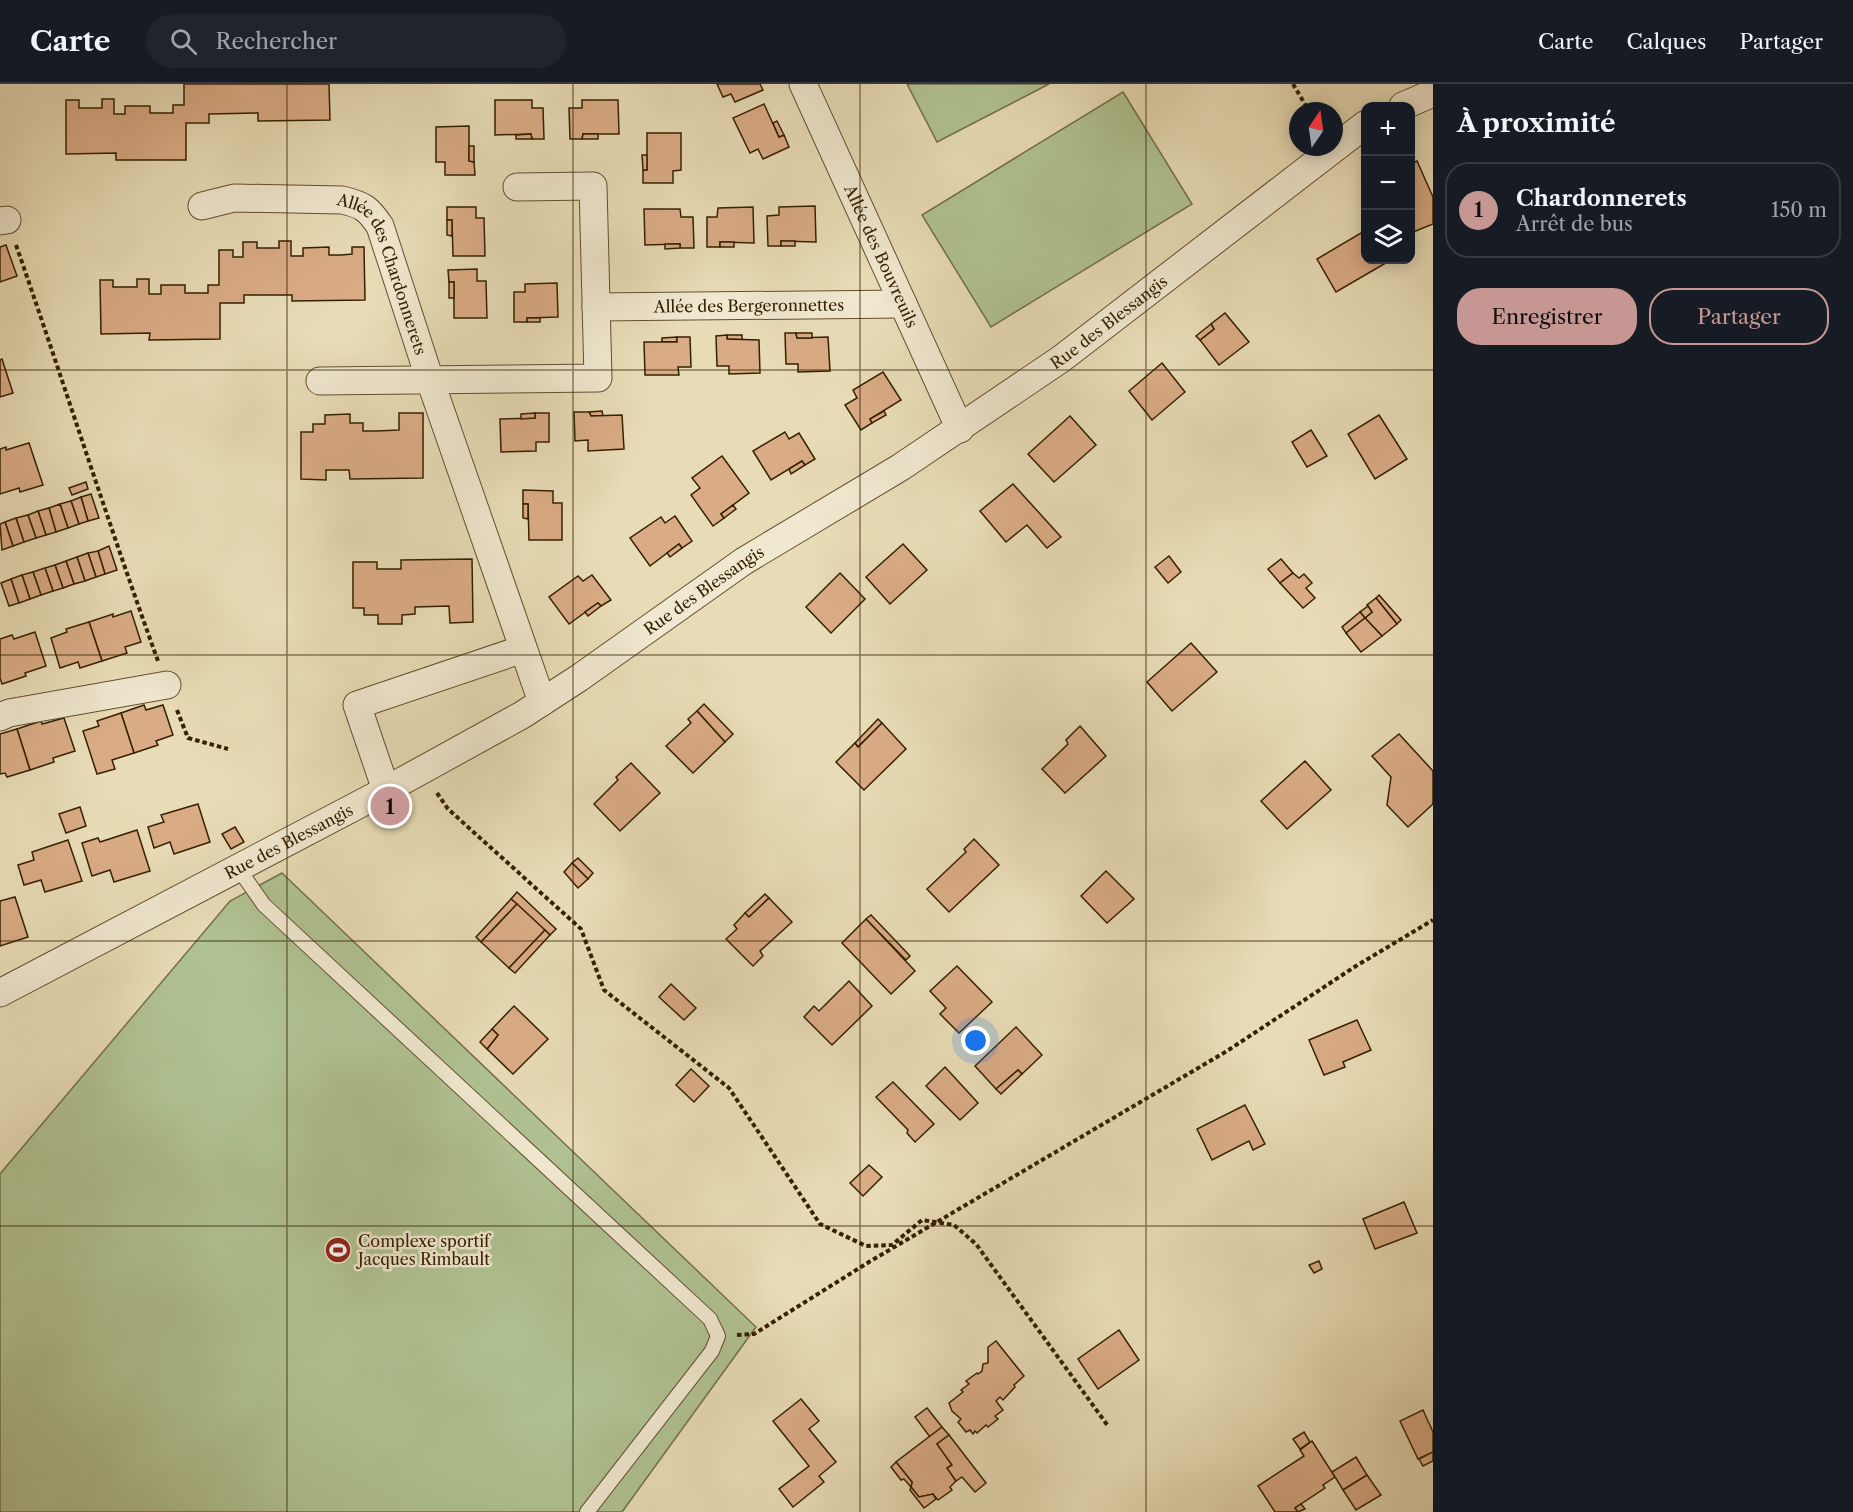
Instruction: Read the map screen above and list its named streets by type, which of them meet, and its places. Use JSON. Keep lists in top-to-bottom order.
{
  "streets": {
    "street": [
      "Allée des Bouvreuils",
      "Allée des Chardonnerets",
      "Allée des Bergeronnettes",
      "Rue des Blessangis"
    ]
  },
  "crossings": [
    ["Allée des Bouvreuils", "Allée des Bergeronnettes"],
    ["Allée des Bouvreuils", "Rue des Blessangis"],
    ["Allée des Chardonnerets", "Rue des Blessangis"]
  ],
  "places": {
    "sports": ["Complexe sportif Jacques Rimbault"]
  },
  "north": "top",
  "page": {
    "header": "Carte",
    "search": "Rechercher",
    "nav": ["Carte", "Calques", "Partager"],
    "heading": "À proximité",
    "map_buttons": ["+", "−"],
    "list": [
      {
        "mark": "1",
        "name": "Chardonnerets",
        "note": "Arrêt de bus",
        "value": "150 m"
      }
    ],
    "buttons": ["Enregistrer", "Partager"],
    "pins": "1"
  }
}
